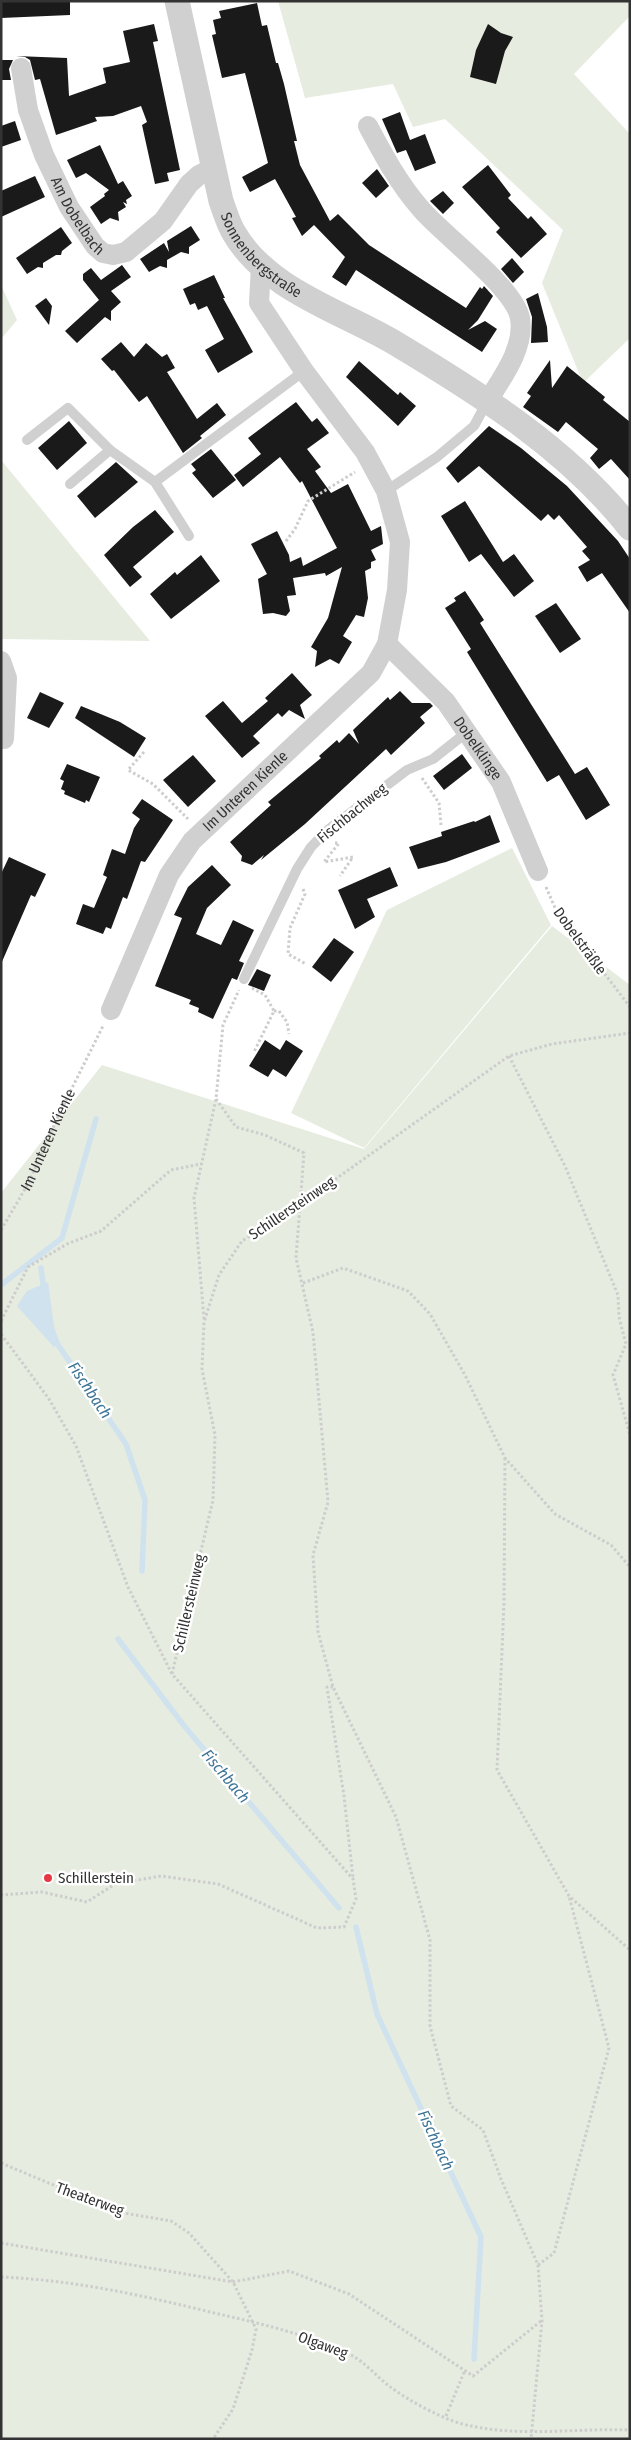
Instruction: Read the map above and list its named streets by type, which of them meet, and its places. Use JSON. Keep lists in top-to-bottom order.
{
  "streets": {
    "street": [
      "Am Dobelbach",
      "Sonnenbergstraße",
      "Dobelklinge",
      "Im Unteren Kienle"
    ],
    "lane": ["Fischbachweg"],
    "path": [
      "Dobelsträßle",
      "Schillersteinweg",
      "Theaterweg",
      "Olgaweg"
    ]
  },
  "crossings": [
    ["Am Dobelbach", "Sonnenbergstraße"],
    ["Sonnenbergstraße", "Im Unteren Kienle"],
    ["Dobelklinge", "Im Unteren Kienle"],
    ["Dobelklinge", "Fischbachweg"],
    ["Dobelklinge", "Dobelsträßle"],
    ["Theaterweg", "Olgaweg"]
  ],
  "water": ["Fischbach"],
  "places": ["Schillerstein"]
}
